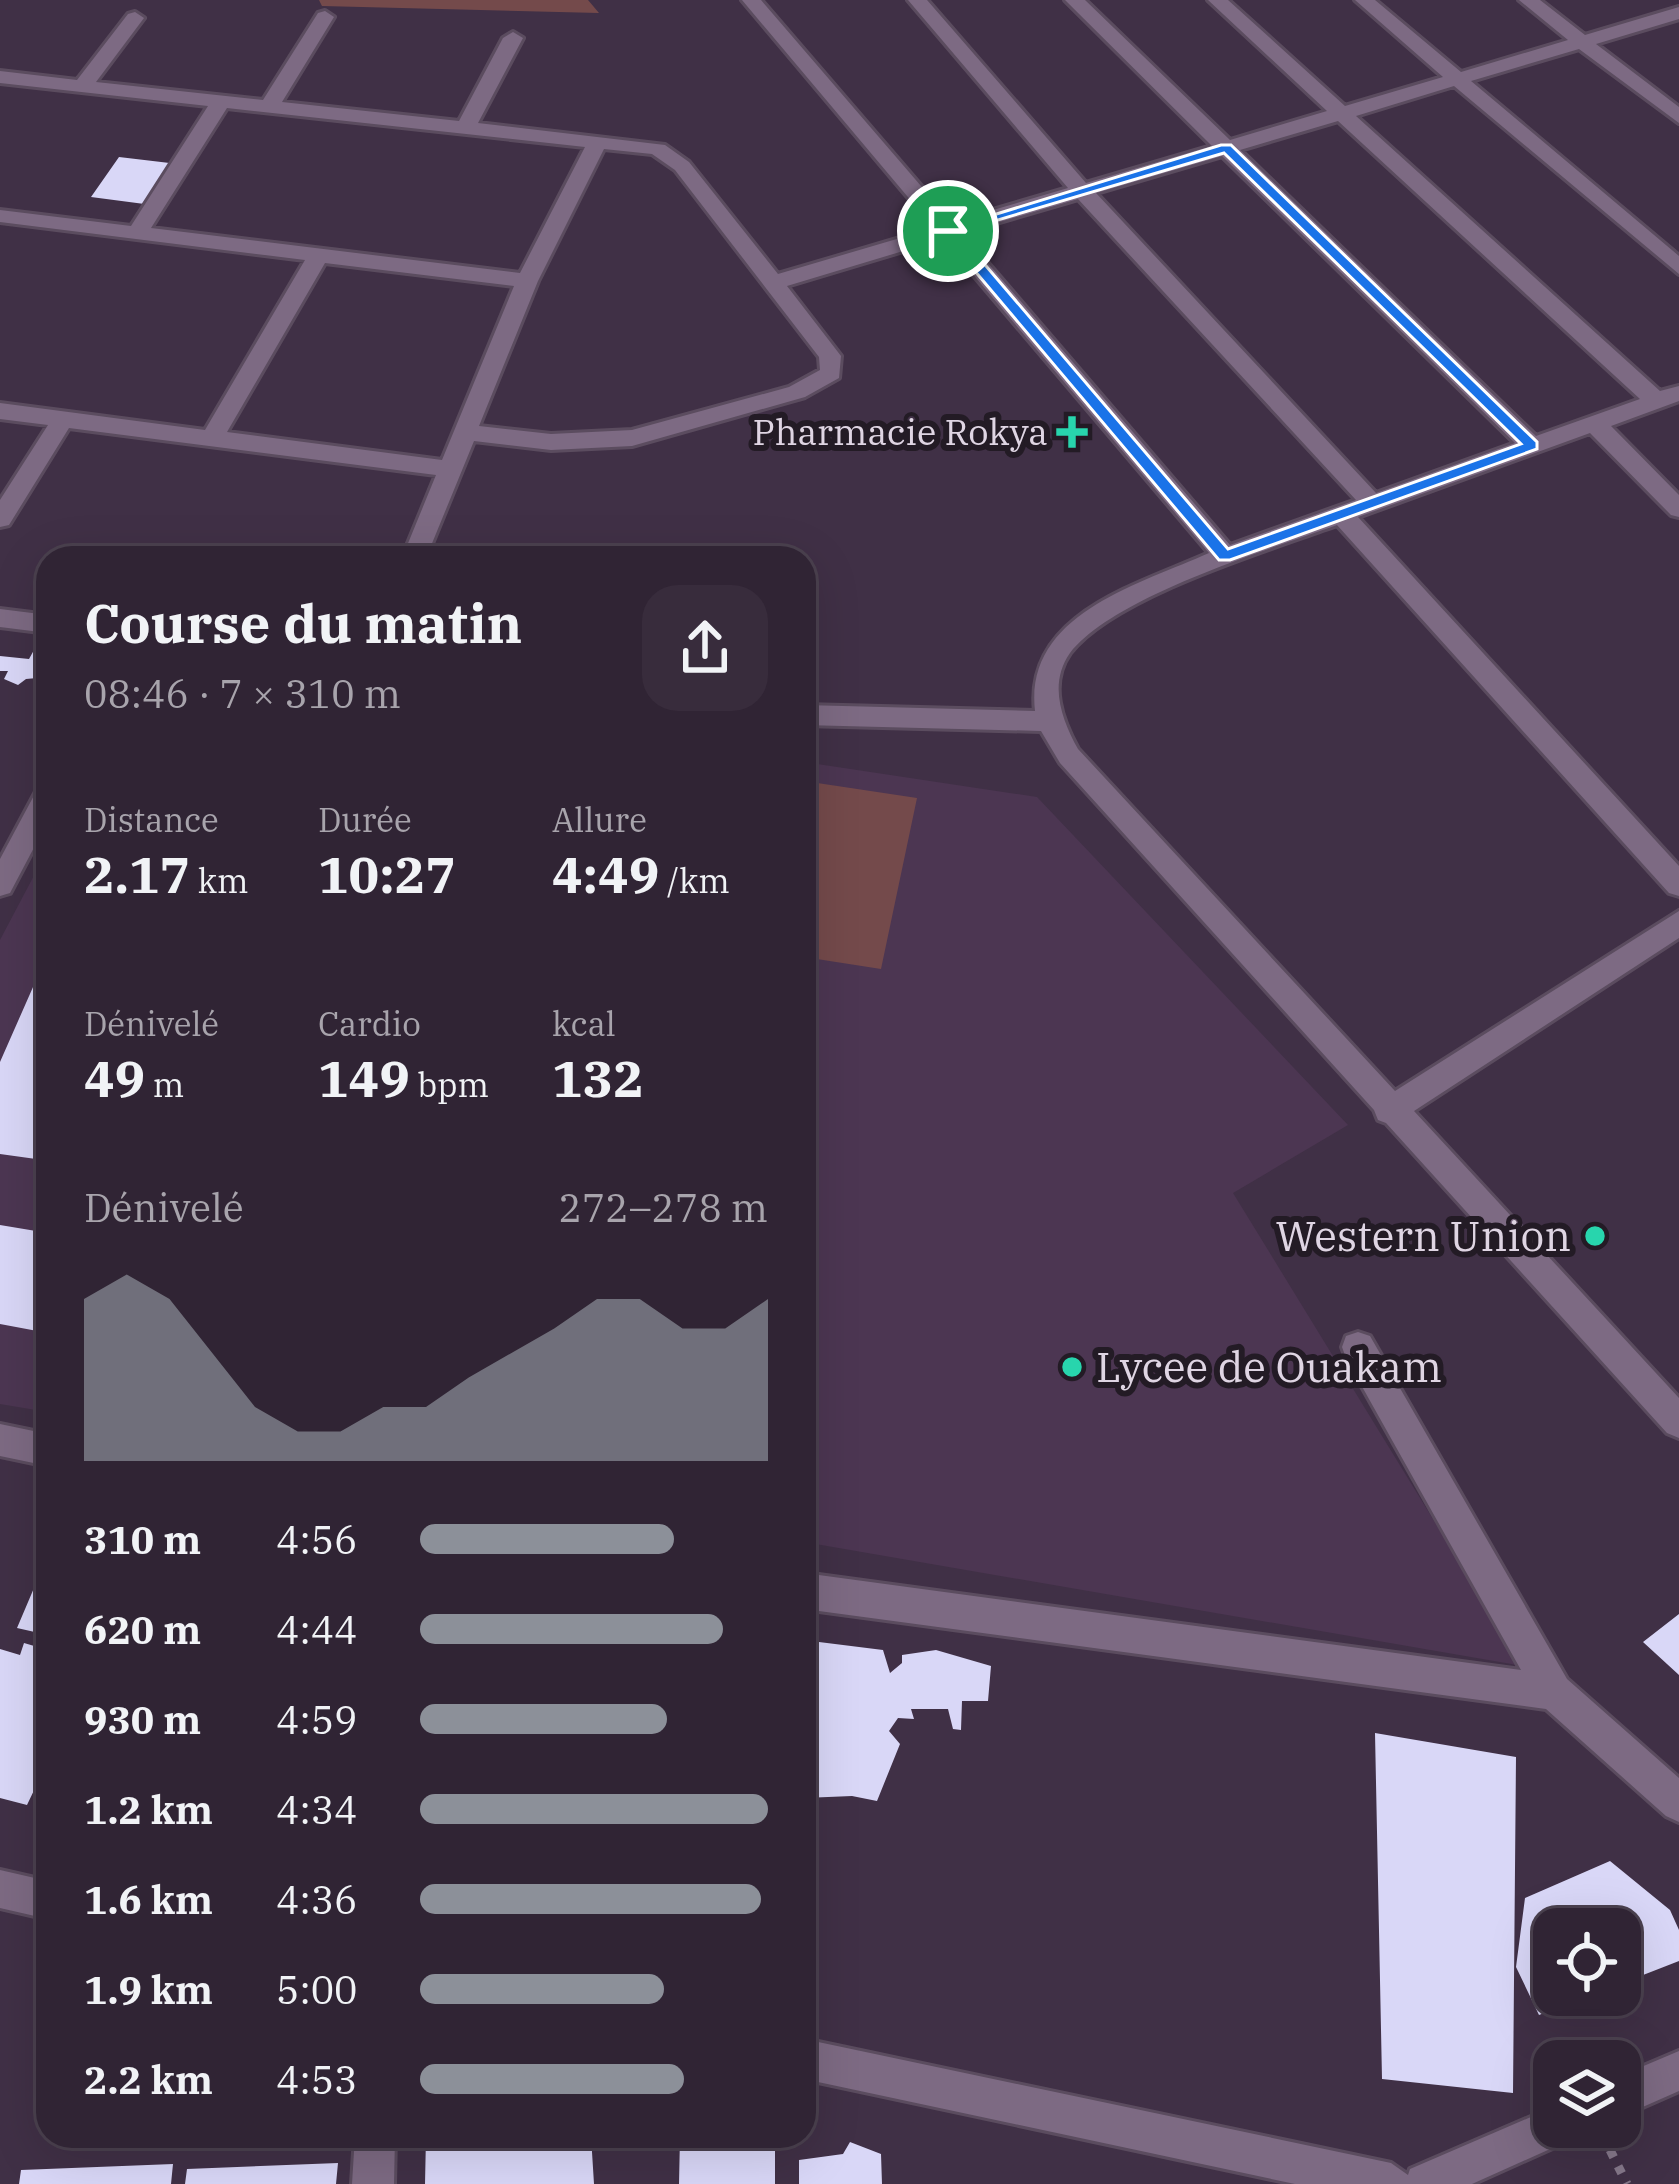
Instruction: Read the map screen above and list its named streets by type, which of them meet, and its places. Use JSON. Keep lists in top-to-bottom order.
{
  "places": {
    "health": ["Pharmacie Rokya"],
    "other": ["Western Union", "Lycee de Ouakam"]
  },
  "page": {
    "heading": ["Course du matin", "08:46 · 7 × 310 m"],
    "stats": [
      ["Distance", "2.17 km"],
      ["Durée", "10:27"],
      ["Allure", "4:49 /km"],
      ["Dénivelé", "49 m"],
      ["Cardio", "149 bpm"],
      ["kcal", "132"]
    ],
    "chart": ["Dénivelé", "272–278 m"],
    "list": [
      {
        "name": "310 m",
        "note": "4:56"
      },
      {
        "name": "620 m",
        "note": "4:44"
      },
      {
        "name": "930 m",
        "note": "4:59"
      },
      {
        "name": "1.2 km",
        "note": "4:34"
      },
      {
        "name": "1.6 km",
        "note": "4:36"
      },
      {
        "name": "1.9 km",
        "note": "5:00"
      },
      {
        "name": "2.2 km",
        "note": "4:53"
      }
    ]
  }
}
